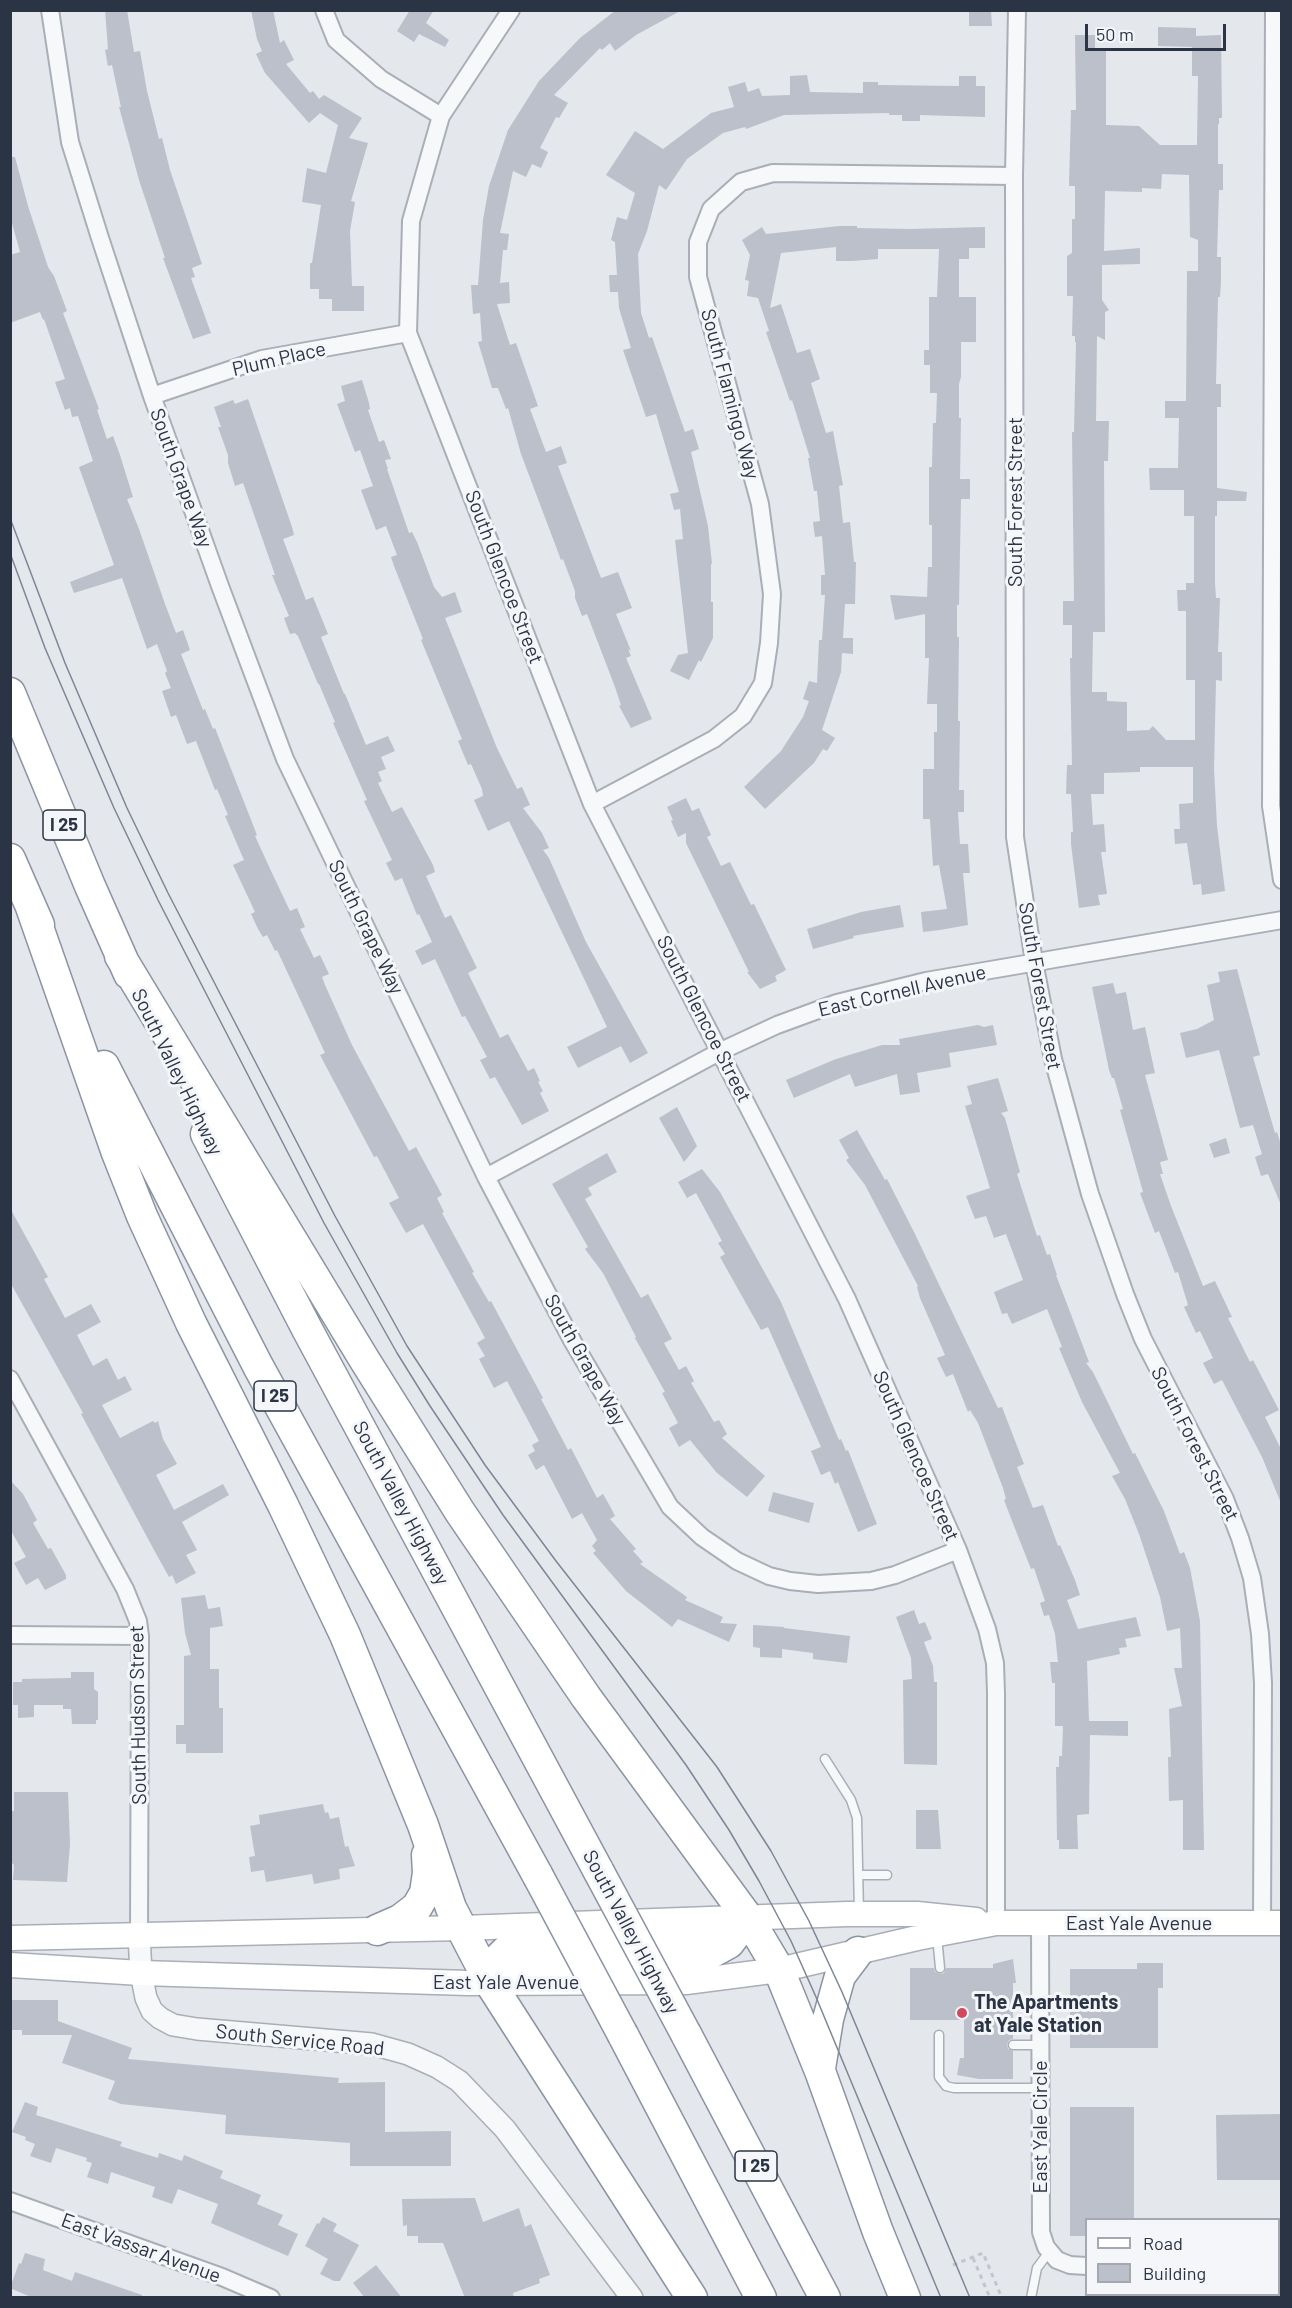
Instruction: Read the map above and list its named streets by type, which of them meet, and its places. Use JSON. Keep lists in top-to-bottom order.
{
  "streets": {
    "highway": ["I 25", "South Valley Highway"],
    "main road": ["East Yale Avenue"],
    "street": [
      "Plum Place",
      "South Flamingo Way",
      "South Grape Way",
      "South Forest Street",
      "South Glencoe Street",
      "East Cornell Avenue",
      "South Hudson Street",
      "South Service Road",
      "East Yale Circle",
      "East Vassar Avenue"
    ]
  },
  "crossings": [
    ["Plum Place", "South Grape Way"],
    ["Plum Place", "South Glencoe Street"],
    ["South Flamingo Way", "South Forest Street"],
    ["South Flamingo Way", "South Glencoe Street"],
    ["South Grape Way", "South Glencoe Street"],
    ["South Grape Way", "East Cornell Avenue"],
    ["South Forest Street", "East Cornell Avenue"],
    ["South Forest Street", "East Yale Avenue"],
    ["South Glencoe Street", "East Cornell Avenue"],
    ["South Glencoe Street", "East Yale Avenue"],
    ["South Hudson Street", "East Yale Avenue"],
    ["South Hudson Street", "South Service Road"],
    ["East Yale Avenue", "South Service Road"],
    ["East Yale Avenue", "East Yale Circle"]
  ],
  "places": ["The Apartments at Yale Station"],
  "legend": ["Road", "Building"],
  "scale_bar": "50 m"
}
